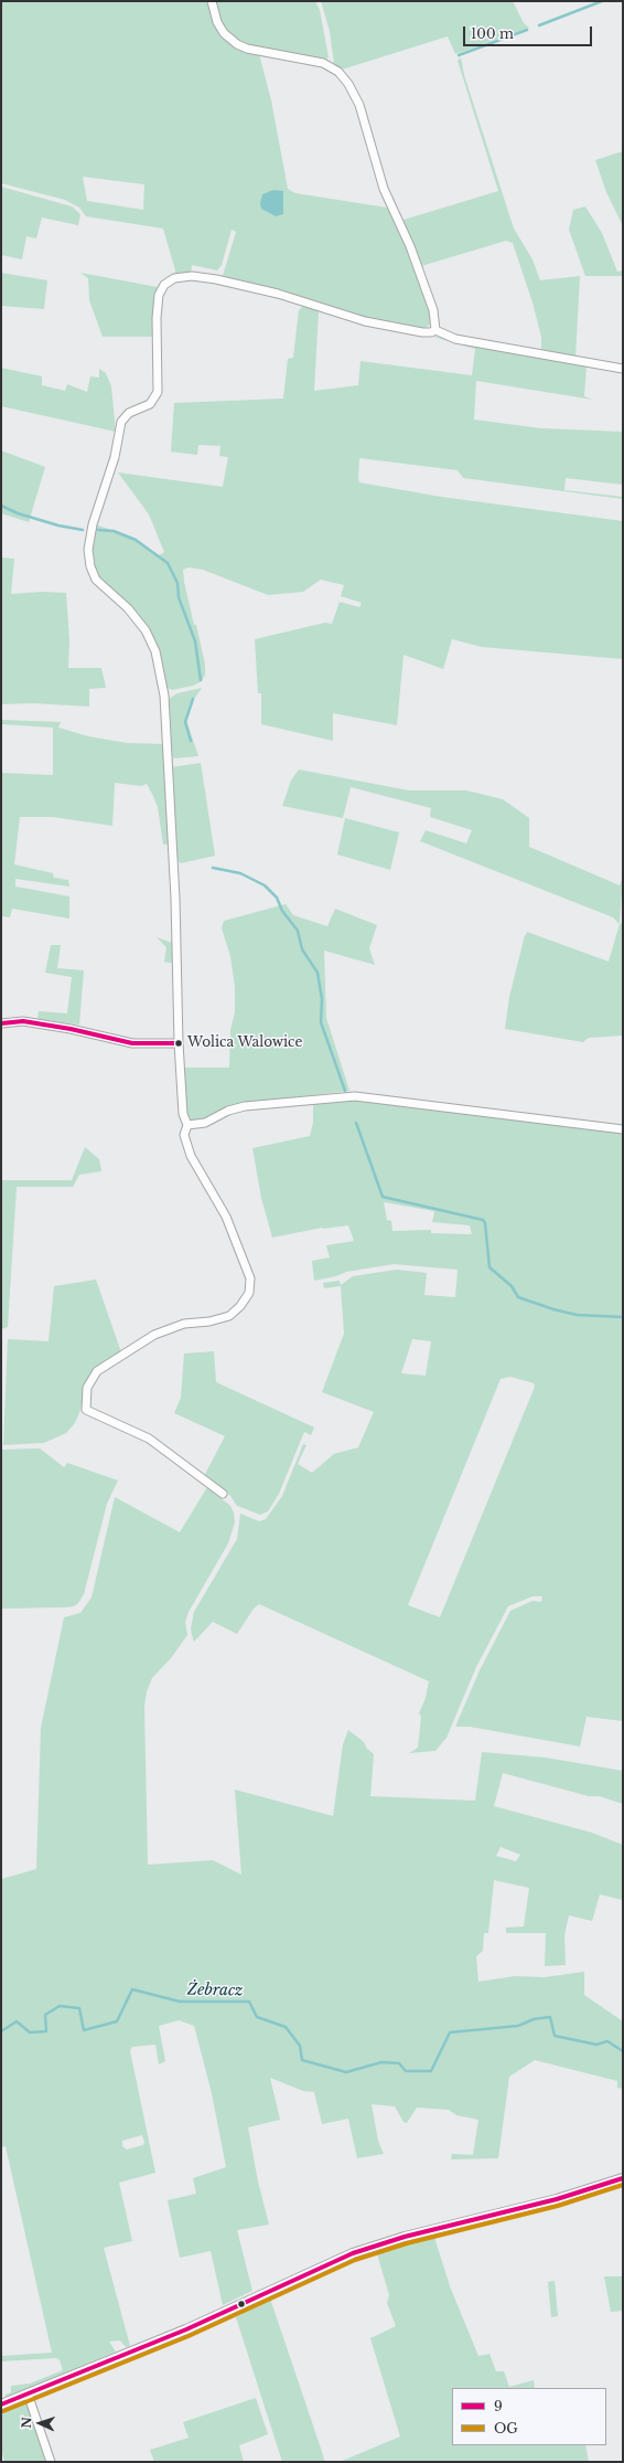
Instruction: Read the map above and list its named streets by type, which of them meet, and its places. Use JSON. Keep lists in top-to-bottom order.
{
  "water": ["Żebracz"],
  "places": ["Wolica Walowice"],
  "lines": ["transit line 9", "transit line OG"],
  "legend": ["9", "OG"],
  "scale_bar": "100 m",
  "north": "left"
}
